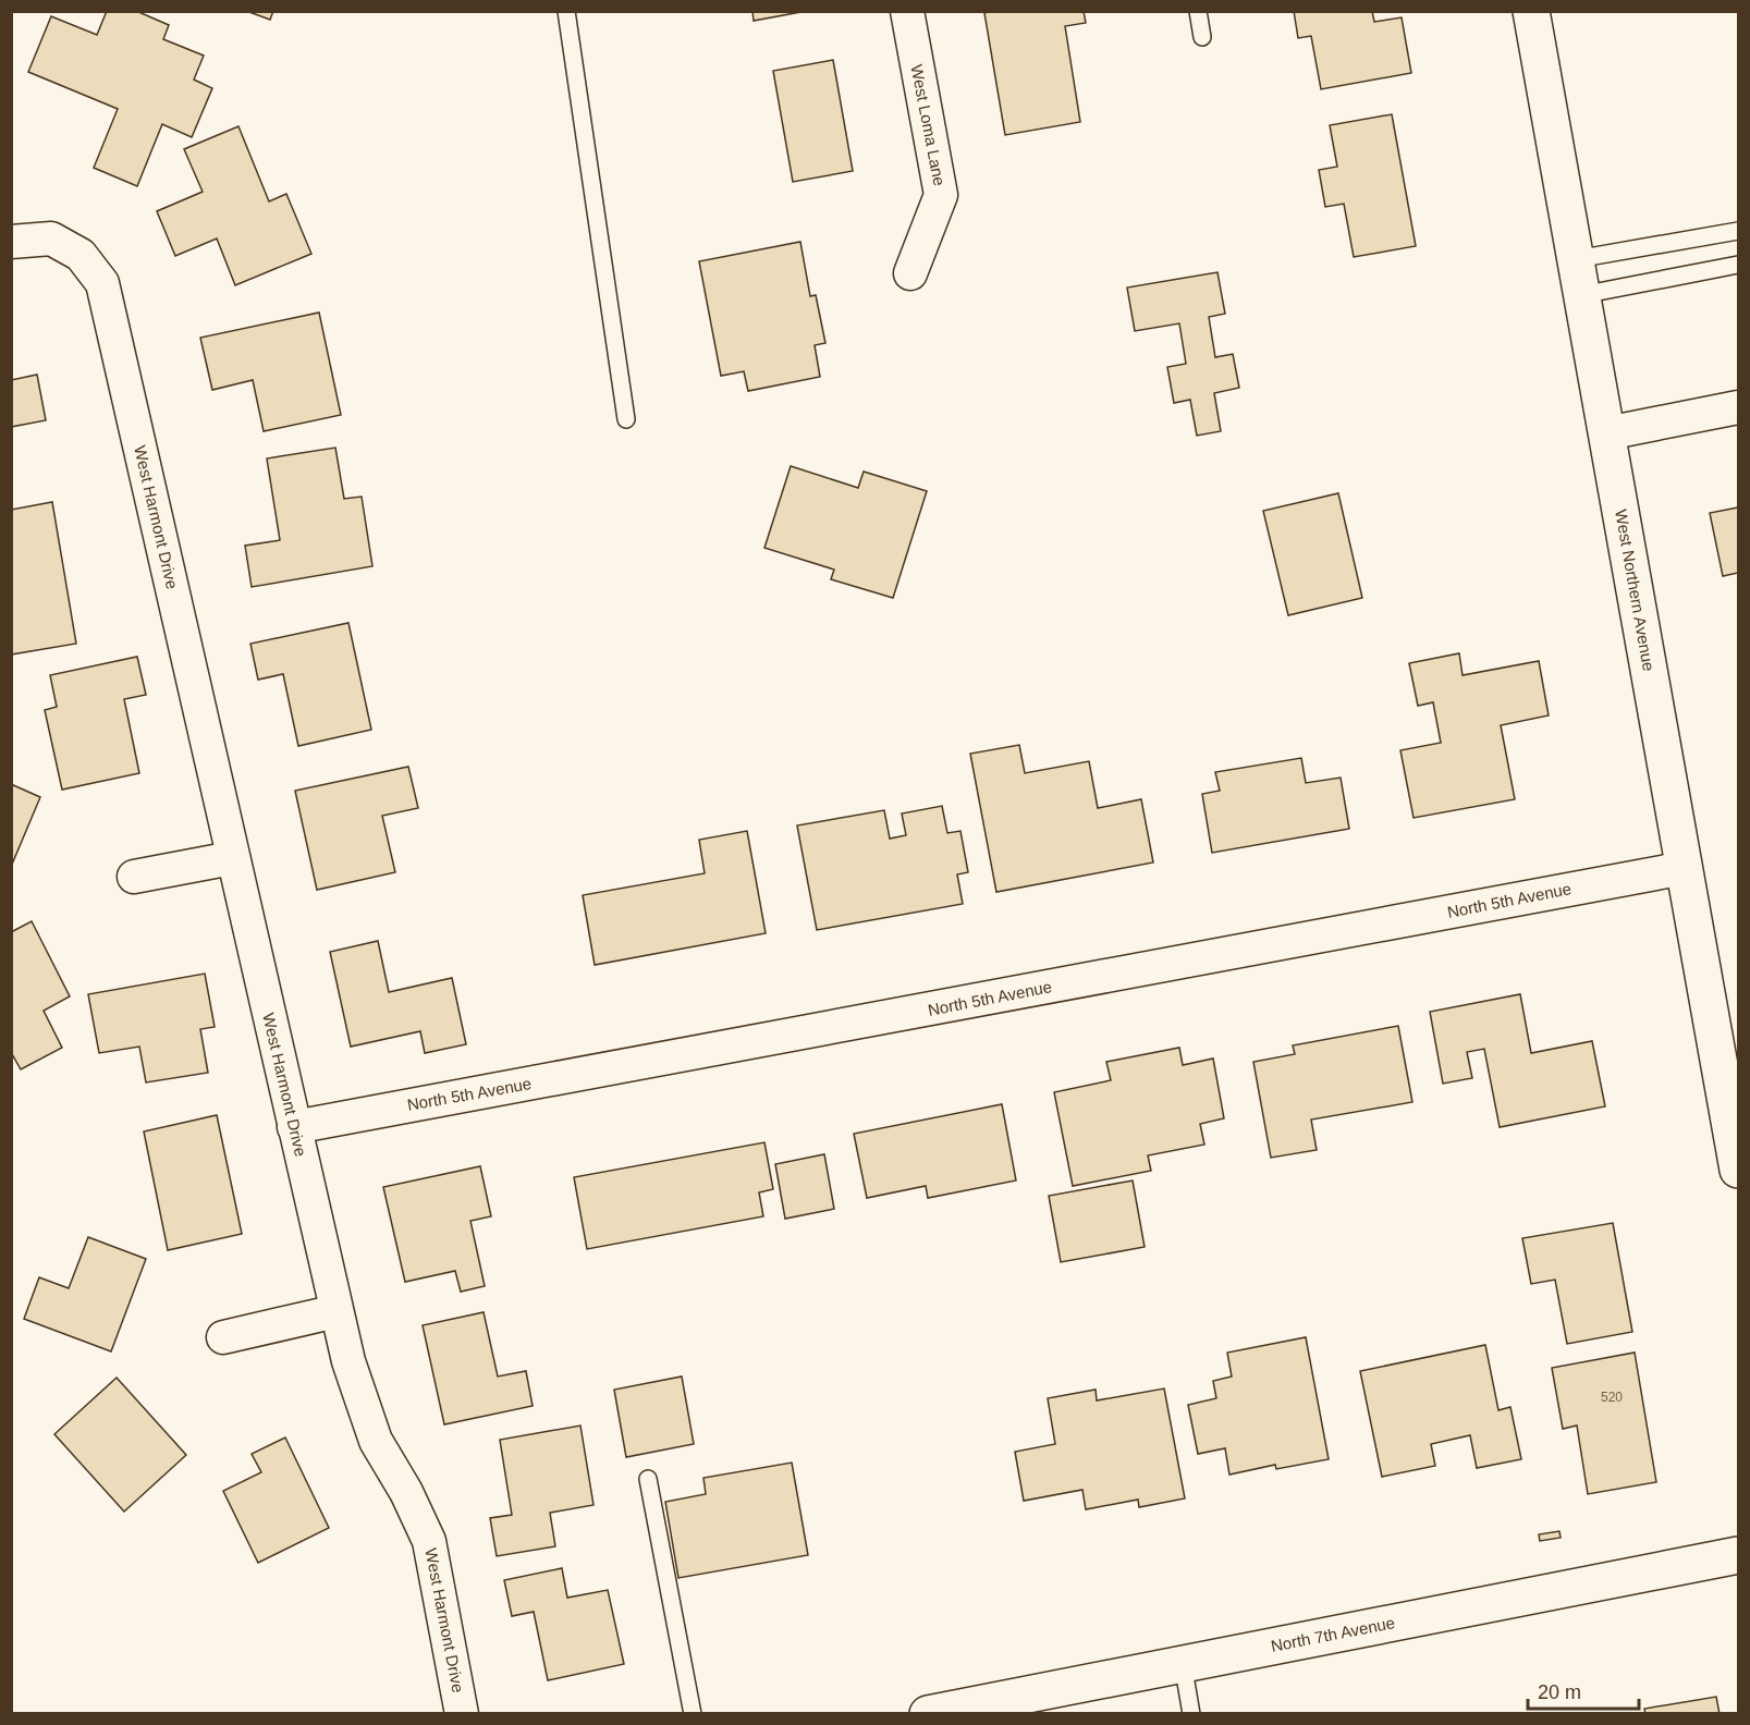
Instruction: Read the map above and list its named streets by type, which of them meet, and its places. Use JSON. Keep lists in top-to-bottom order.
{
  "streets": {
    "main road": ["West Northern Avenue", "North 7th Avenue"],
    "street": ["West Loma Lane", "West Harmont Drive", "North 5th Avenue"]
  },
  "crossings": [
    ["West Harmont Drive", "North 5th Avenue"],
    ["West Northern Avenue", "North 5th Avenue"]
  ],
  "house_numbers": ["520"],
  "scale_bar": "20 m"
}
